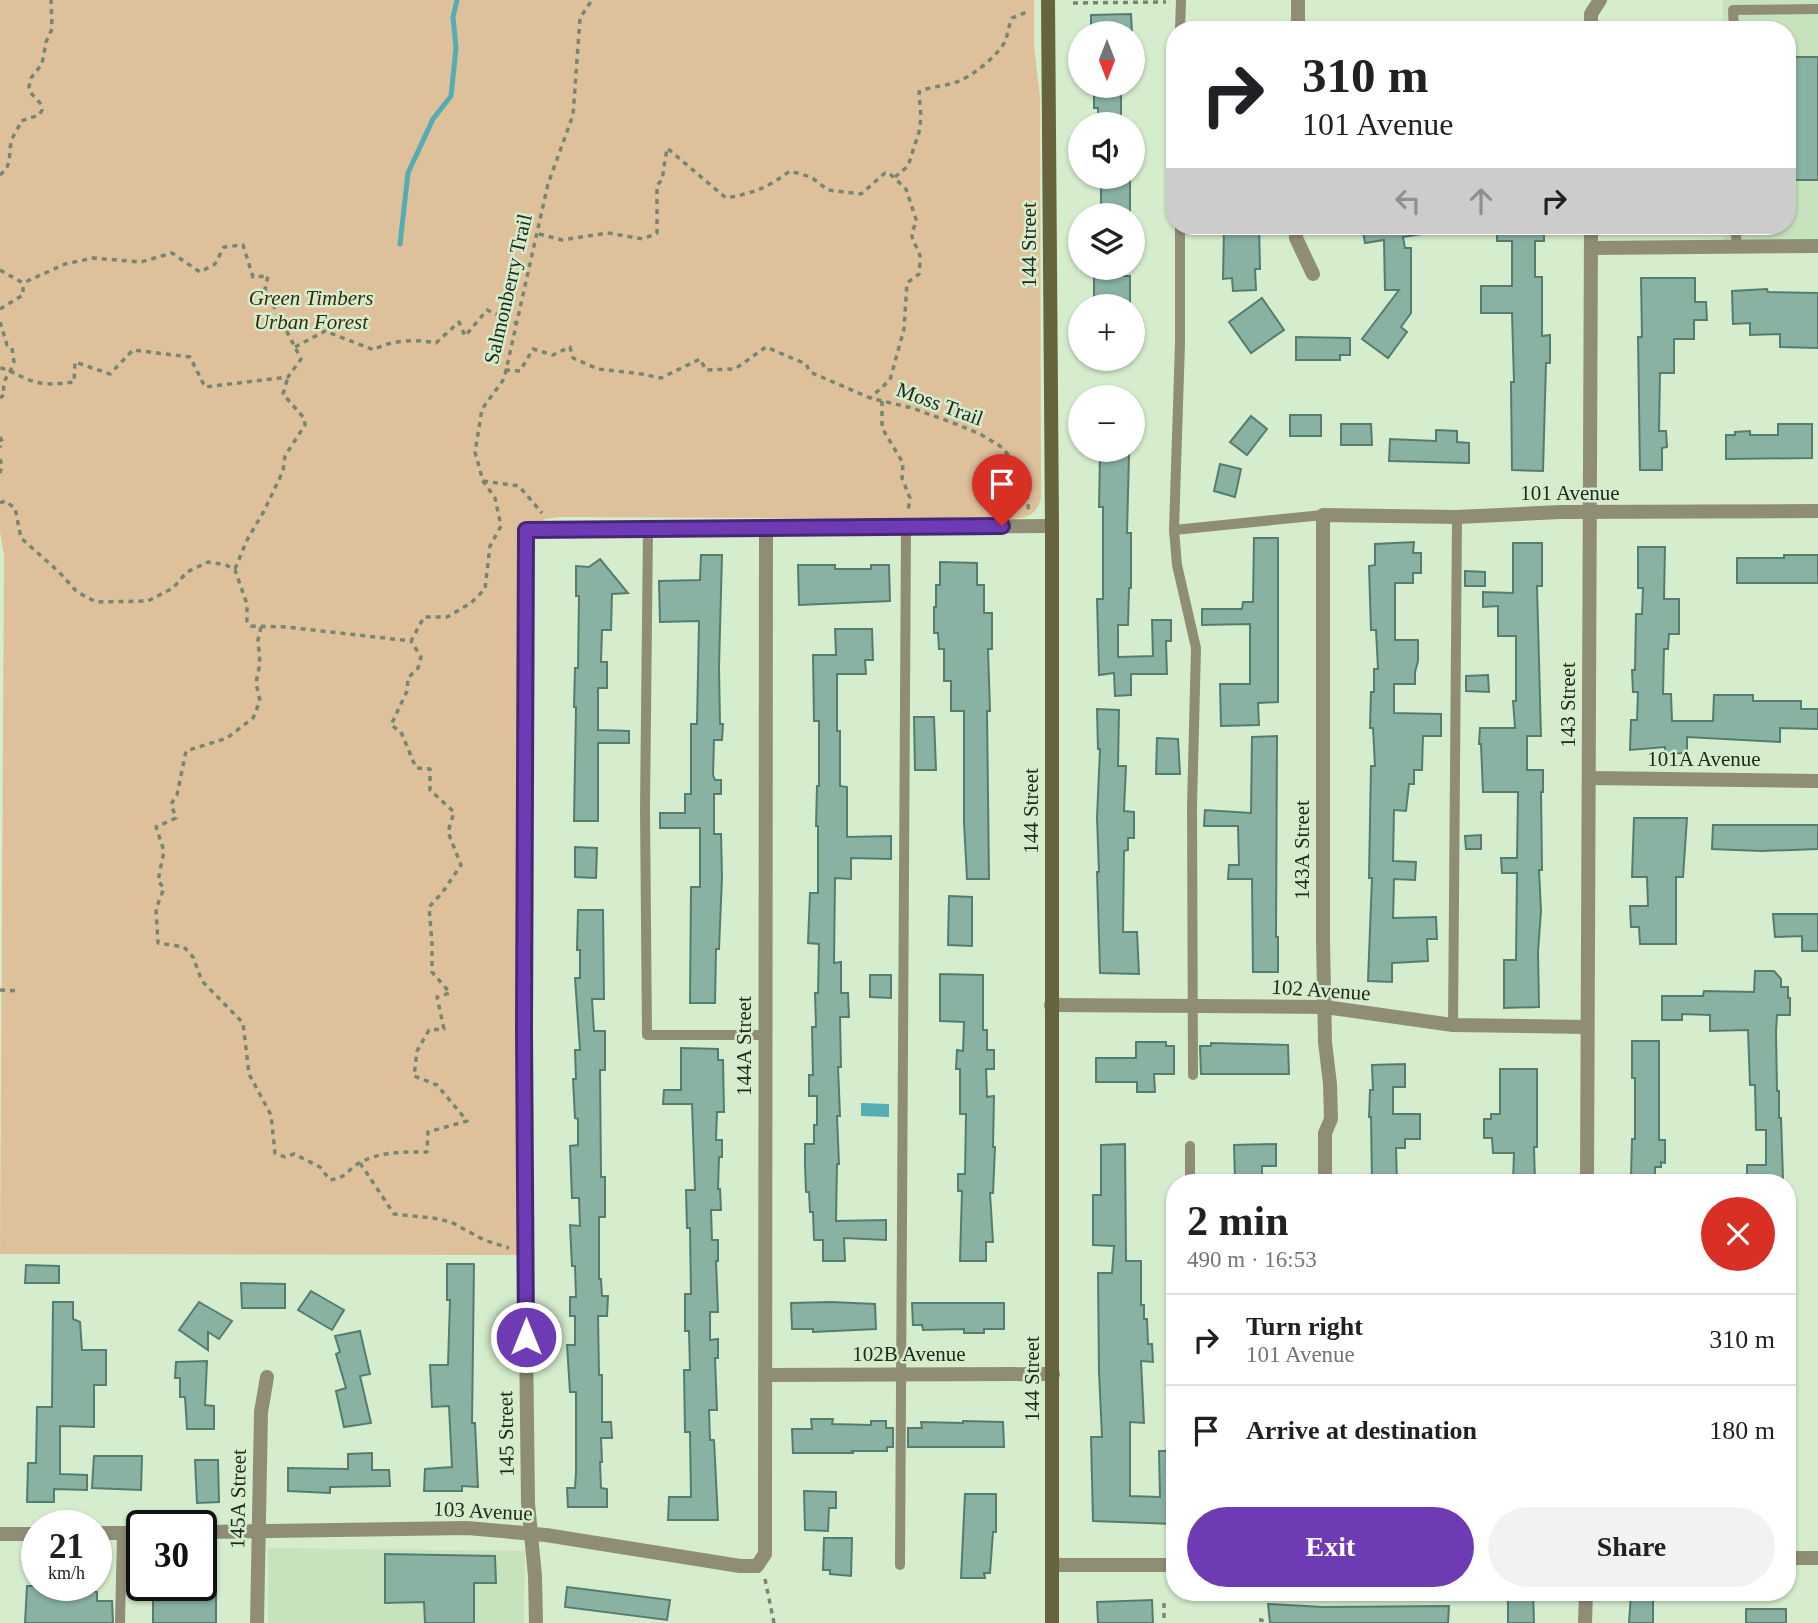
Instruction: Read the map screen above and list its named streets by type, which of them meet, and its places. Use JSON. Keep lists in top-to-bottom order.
{
  "streets": {
    "main road": ["144 Street"],
    "street": [
      "101 Avenue",
      "143 Street",
      "101A Avenue",
      "143A Street",
      "102 Avenue",
      "144A Street",
      "102B Avenue",
      "145 Street",
      "145A Street",
      "103 Avenue"
    ],
    "path": ["Salmonberry Trail", "Moss Trail"]
  },
  "crossings": [
    ["144 Street", "102 Avenue"],
    ["144 Street", "102B Avenue"],
    ["Salmonberry Trail", "Moss Trail"],
    ["101 Avenue", "143 Street"],
    ["101 Avenue", "143A Street"],
    ["143 Street", "101A Avenue"],
    ["143 Street", "102 Avenue"],
    ["143A Street", "102 Avenue"],
    ["144A Street", "102B Avenue"],
    ["144A Street", "103 Avenue"],
    ["145 Street", "103 Avenue"],
    ["145A Street", "103 Avenue"]
  ],
  "parks": ["Green Timbers Urban Forest"],
  "north": "bottom",
  "page": {
    "map_buttons": ["+", "−"],
    "turn": ["310 m", "101 Avenue"],
    "heading": ["2 min", "490 m · 16:53"],
    "list": [
      {
        "name": "Turn right",
        "note": "101 Avenue",
        "value": "310 m"
      },
      {
        "name": "Arrive at destination",
        "value": "180 m"
      }
    ],
    "buttons": ["Exit", "Share"],
    "speed": "21 km/h",
    "limit": "30"
  }
}
